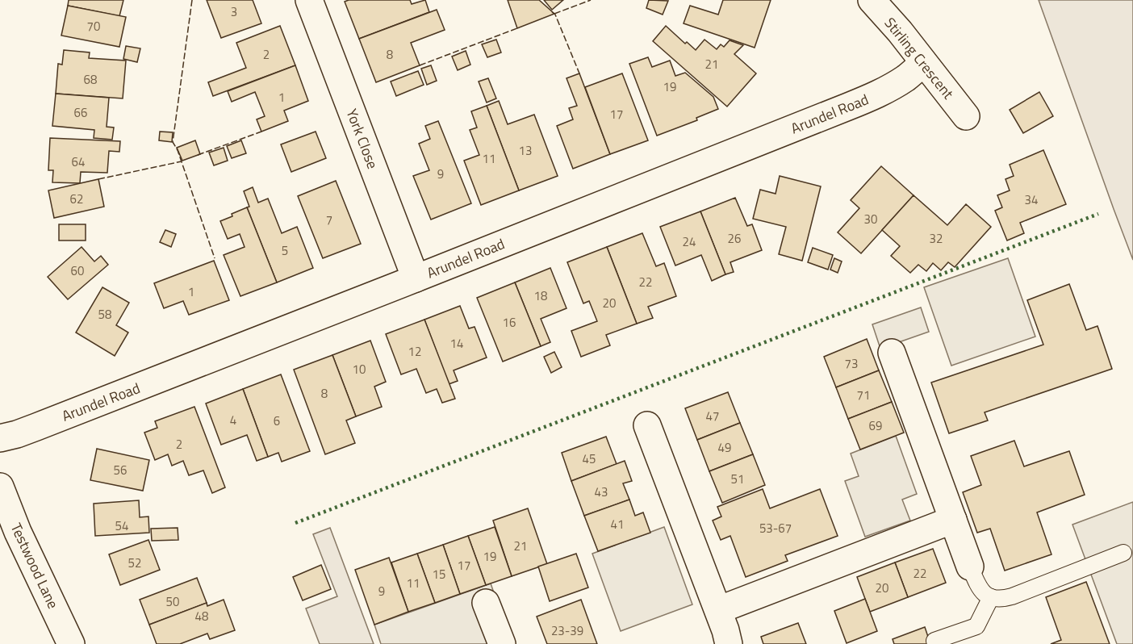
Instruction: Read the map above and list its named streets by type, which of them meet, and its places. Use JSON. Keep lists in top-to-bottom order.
{
  "streets": {
    "street": [
      "Stirling Crescent",
      "Arundel Road",
      "York Close",
      "Testwood Lane"
    ]
  },
  "crossings": [
    ["Stirling Crescent", "Arundel Road"],
    ["Arundel Road", "York Close"]
  ],
  "house_numbers": [
    "3",
    "70",
    "2",
    "8",
    "21",
    "68",
    "19",
    "1",
    "66",
    "17",
    "13",
    "11",
    "64",
    "9",
    "62",
    "34",
    "30",
    "7",
    "26",
    "32",
    "24",
    "5",
    "60",
    "22",
    "1",
    "18",
    "20",
    "58",
    "16",
    "14",
    "12",
    "73",
    "10",
    "8",
    "71",
    "47",
    "4",
    "6",
    "69",
    "2",
    "49",
    "45",
    "56",
    "51",
    "43",
    "41",
    "54",
    "53-67",
    "21",
    "19",
    "52",
    "17",
    "22",
    "15",
    "11",
    "20",
    "9",
    "50",
    "48",
    "23-39"
  ]
}
